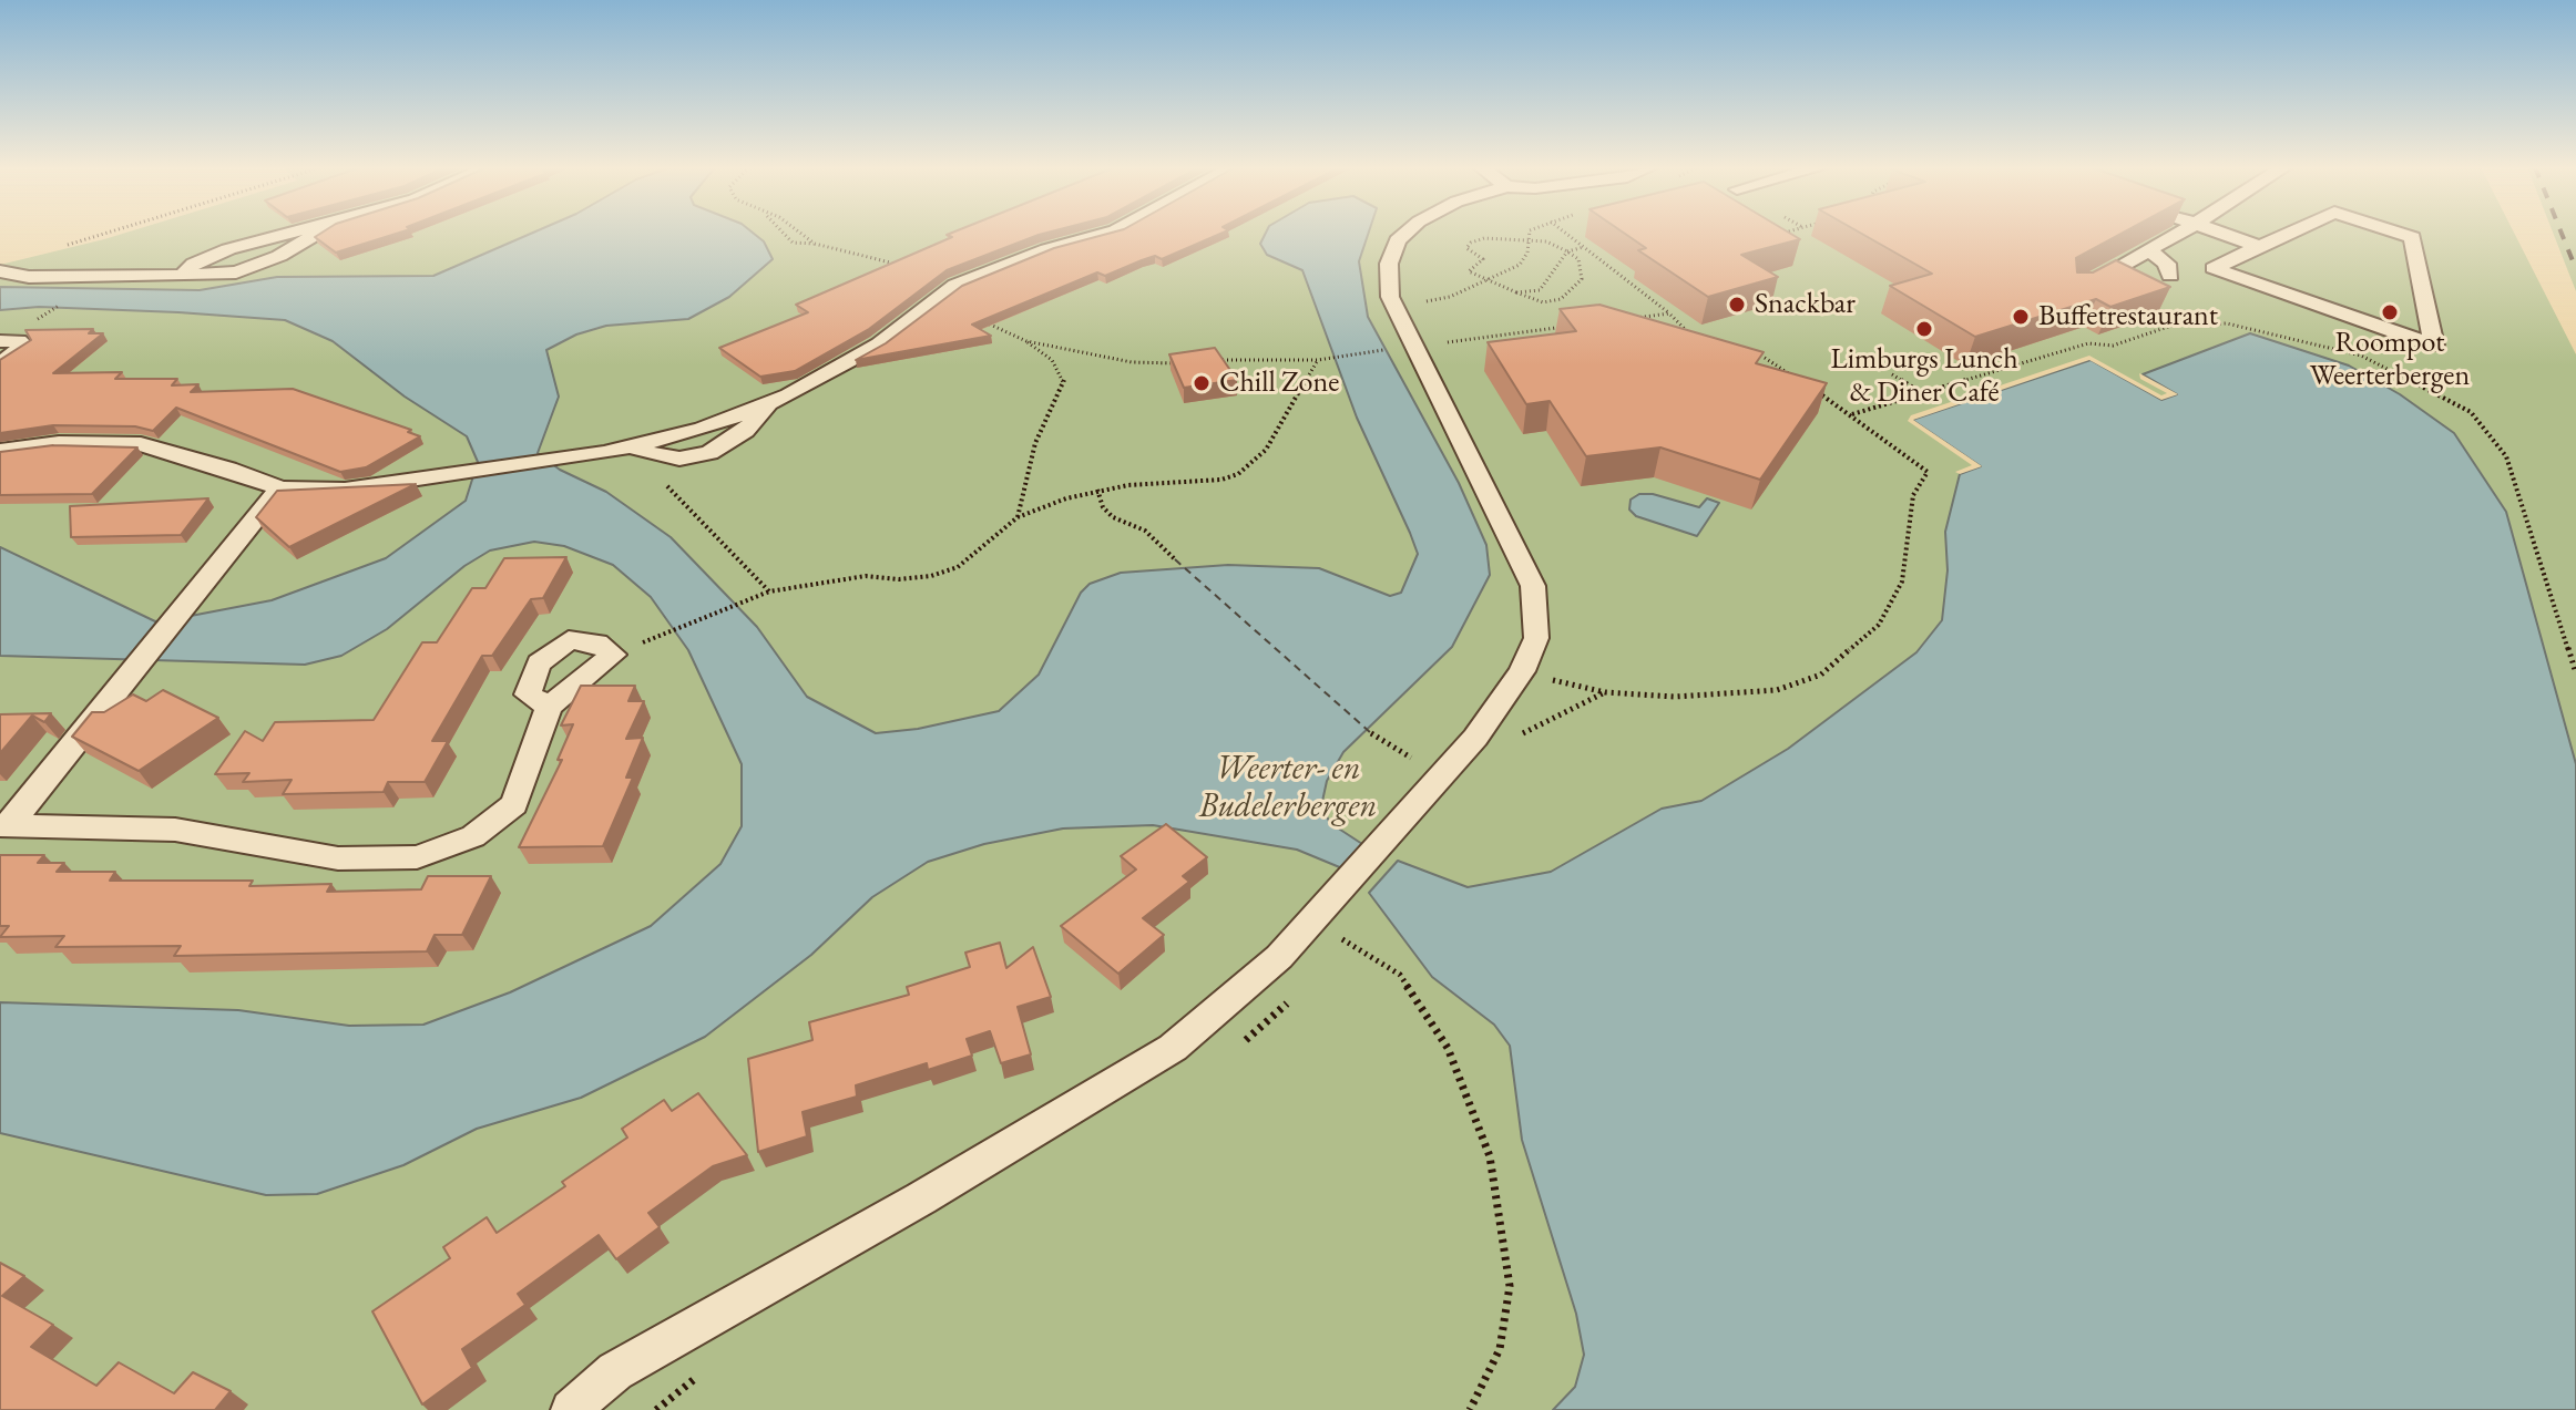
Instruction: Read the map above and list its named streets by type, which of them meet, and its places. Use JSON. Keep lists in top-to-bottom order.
{
  "parks": ["Weerter- en Budelerbergen"],
  "places": [
    "Snackbar",
    "Roompot Weerterbergen",
    "Buffetrestaurant",
    "Limburgs Lunch & Diner Café",
    "Chill Zone"
  ]
}
